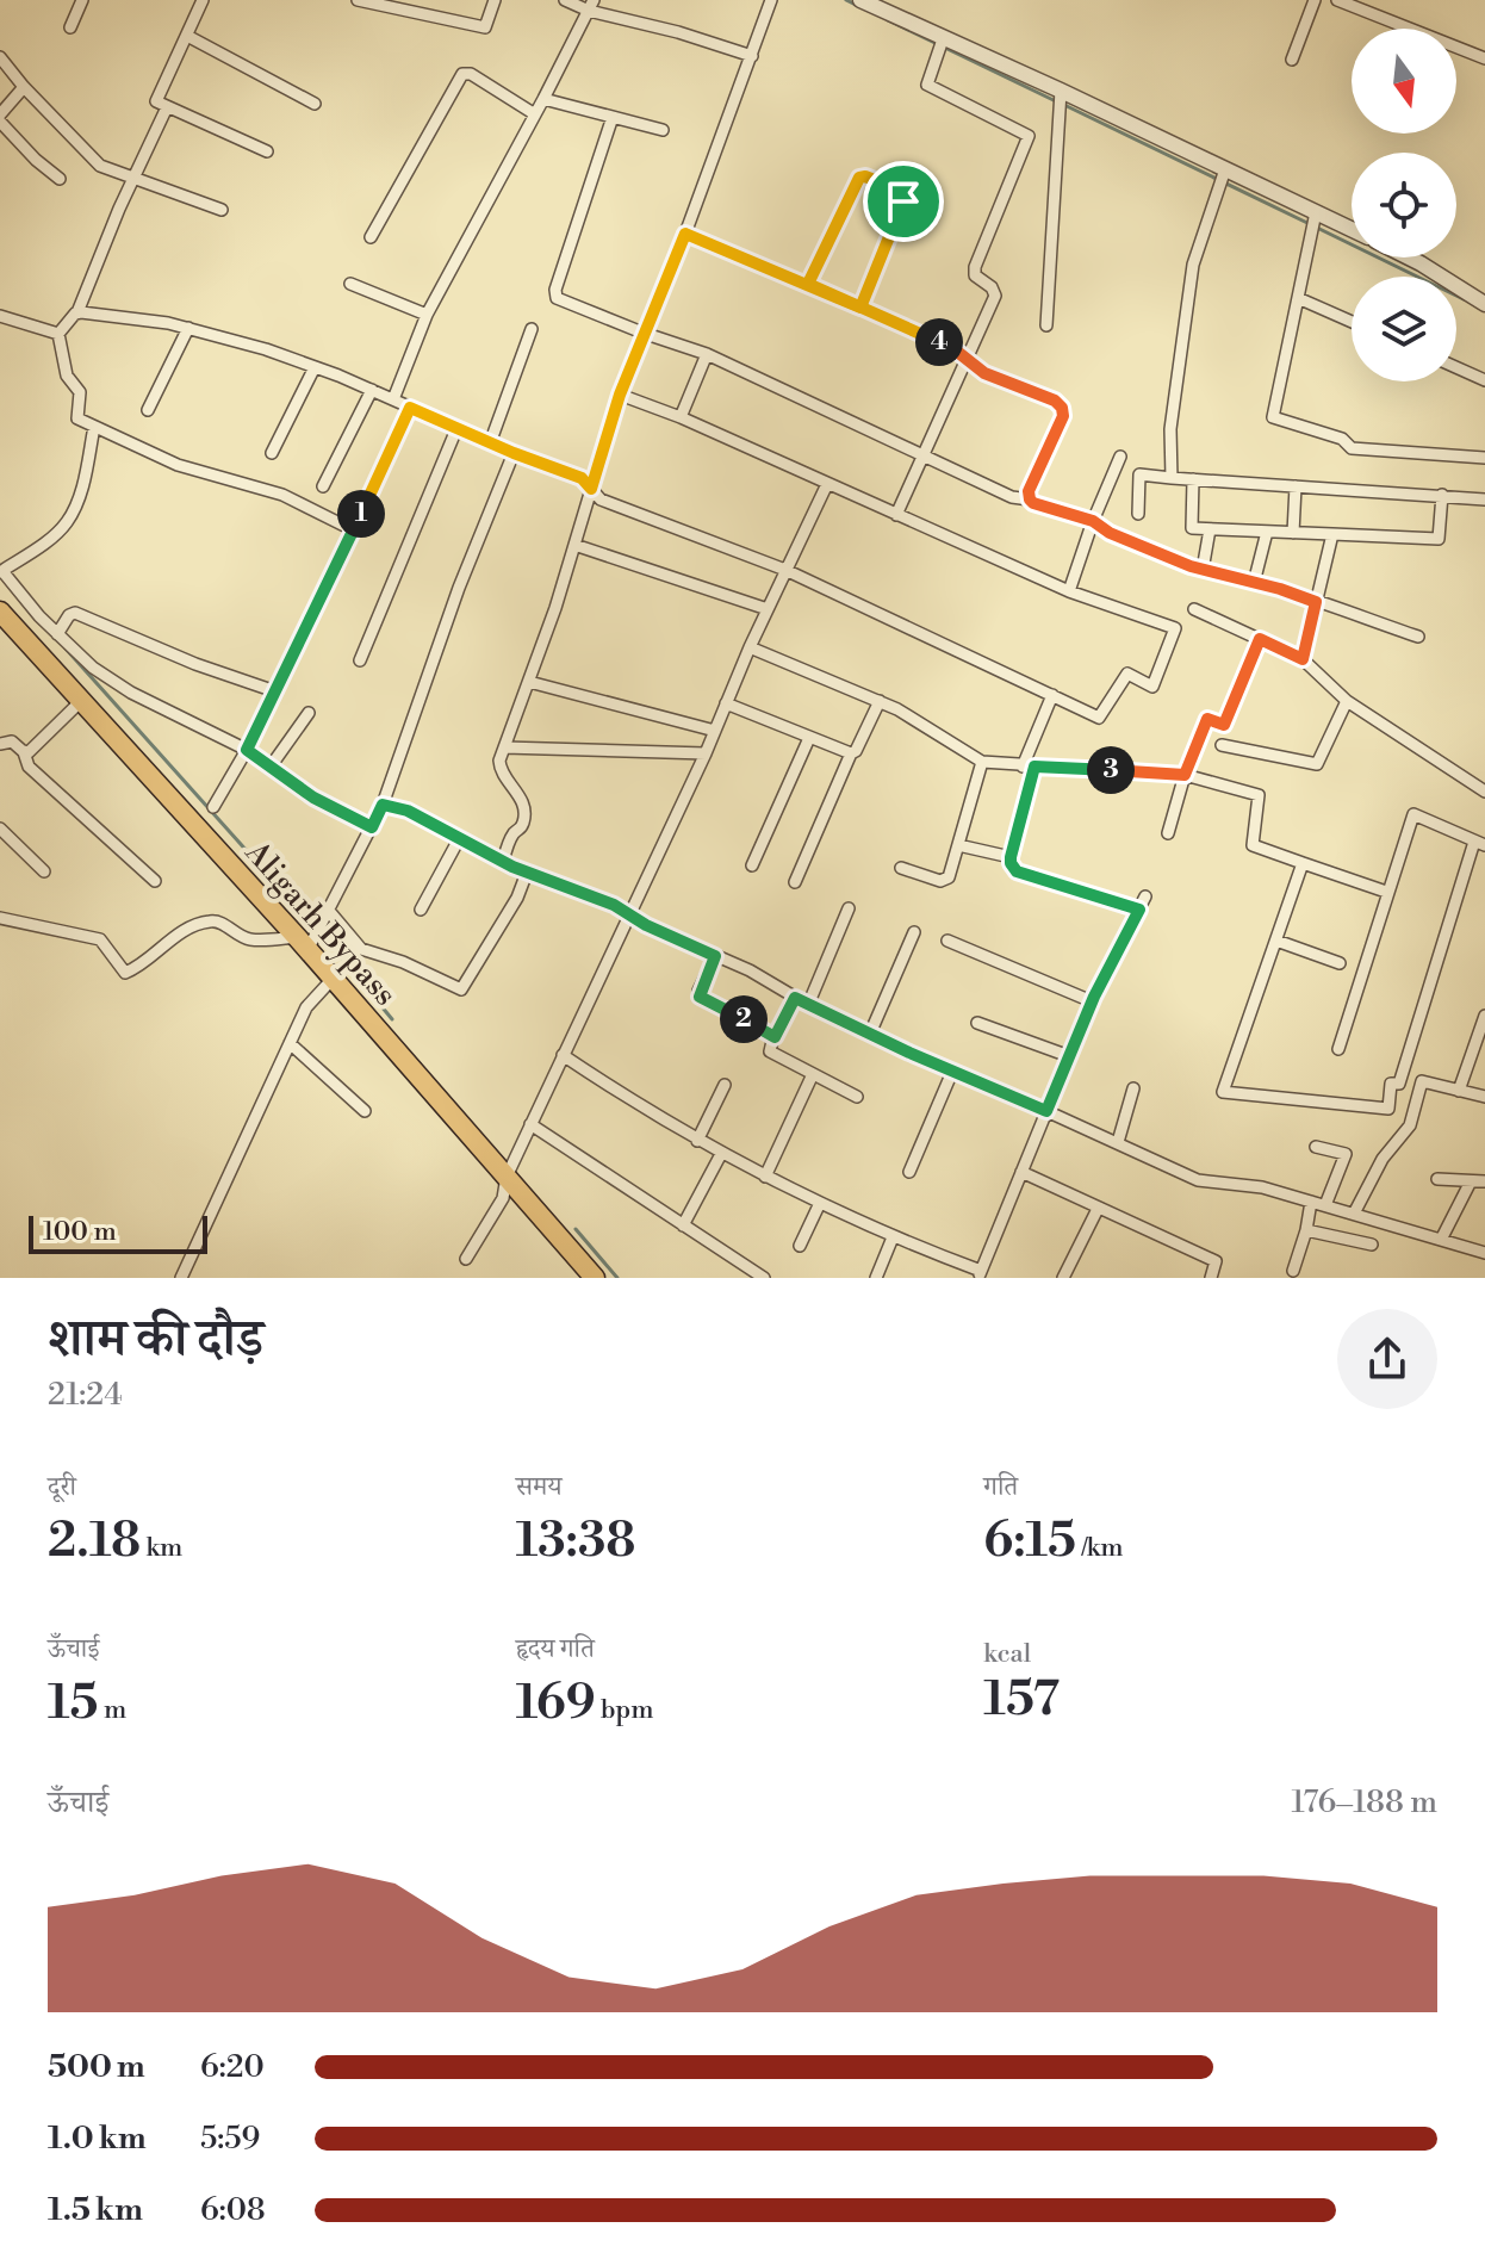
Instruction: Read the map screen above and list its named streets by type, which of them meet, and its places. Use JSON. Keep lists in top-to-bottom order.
{
  "streets": {
    "highway": ["Aligarh Bypass"]
  },
  "scale_bar": "100 m",
  "north": "bottom",
  "page": {
    "pins": [
      "4",
      "1",
      "3",
      "2"
    ],
    "scale": "100 m",
    "heading": ["शाम की दौड़", "21:24"],
    "stats": [
      ["दूरी", "2.18 km"],
      ["समय", "13:38"],
      ["गति", "6:15 /km"],
      ["ऊँचाई", "15 m"],
      ["हृदय गति", "169 bpm"],
      ["kcal", "157"]
    ],
    "chart": ["ऊँचाई", "176–188 m"],
    "list": [
      {
        "name": "500 m",
        "note": "6:20"
      },
      {
        "name": "1.0 km",
        "note": "5:59"
      },
      {
        "name": "1.5 km",
        "note": "6:08"
      }
    ]
  }
}
